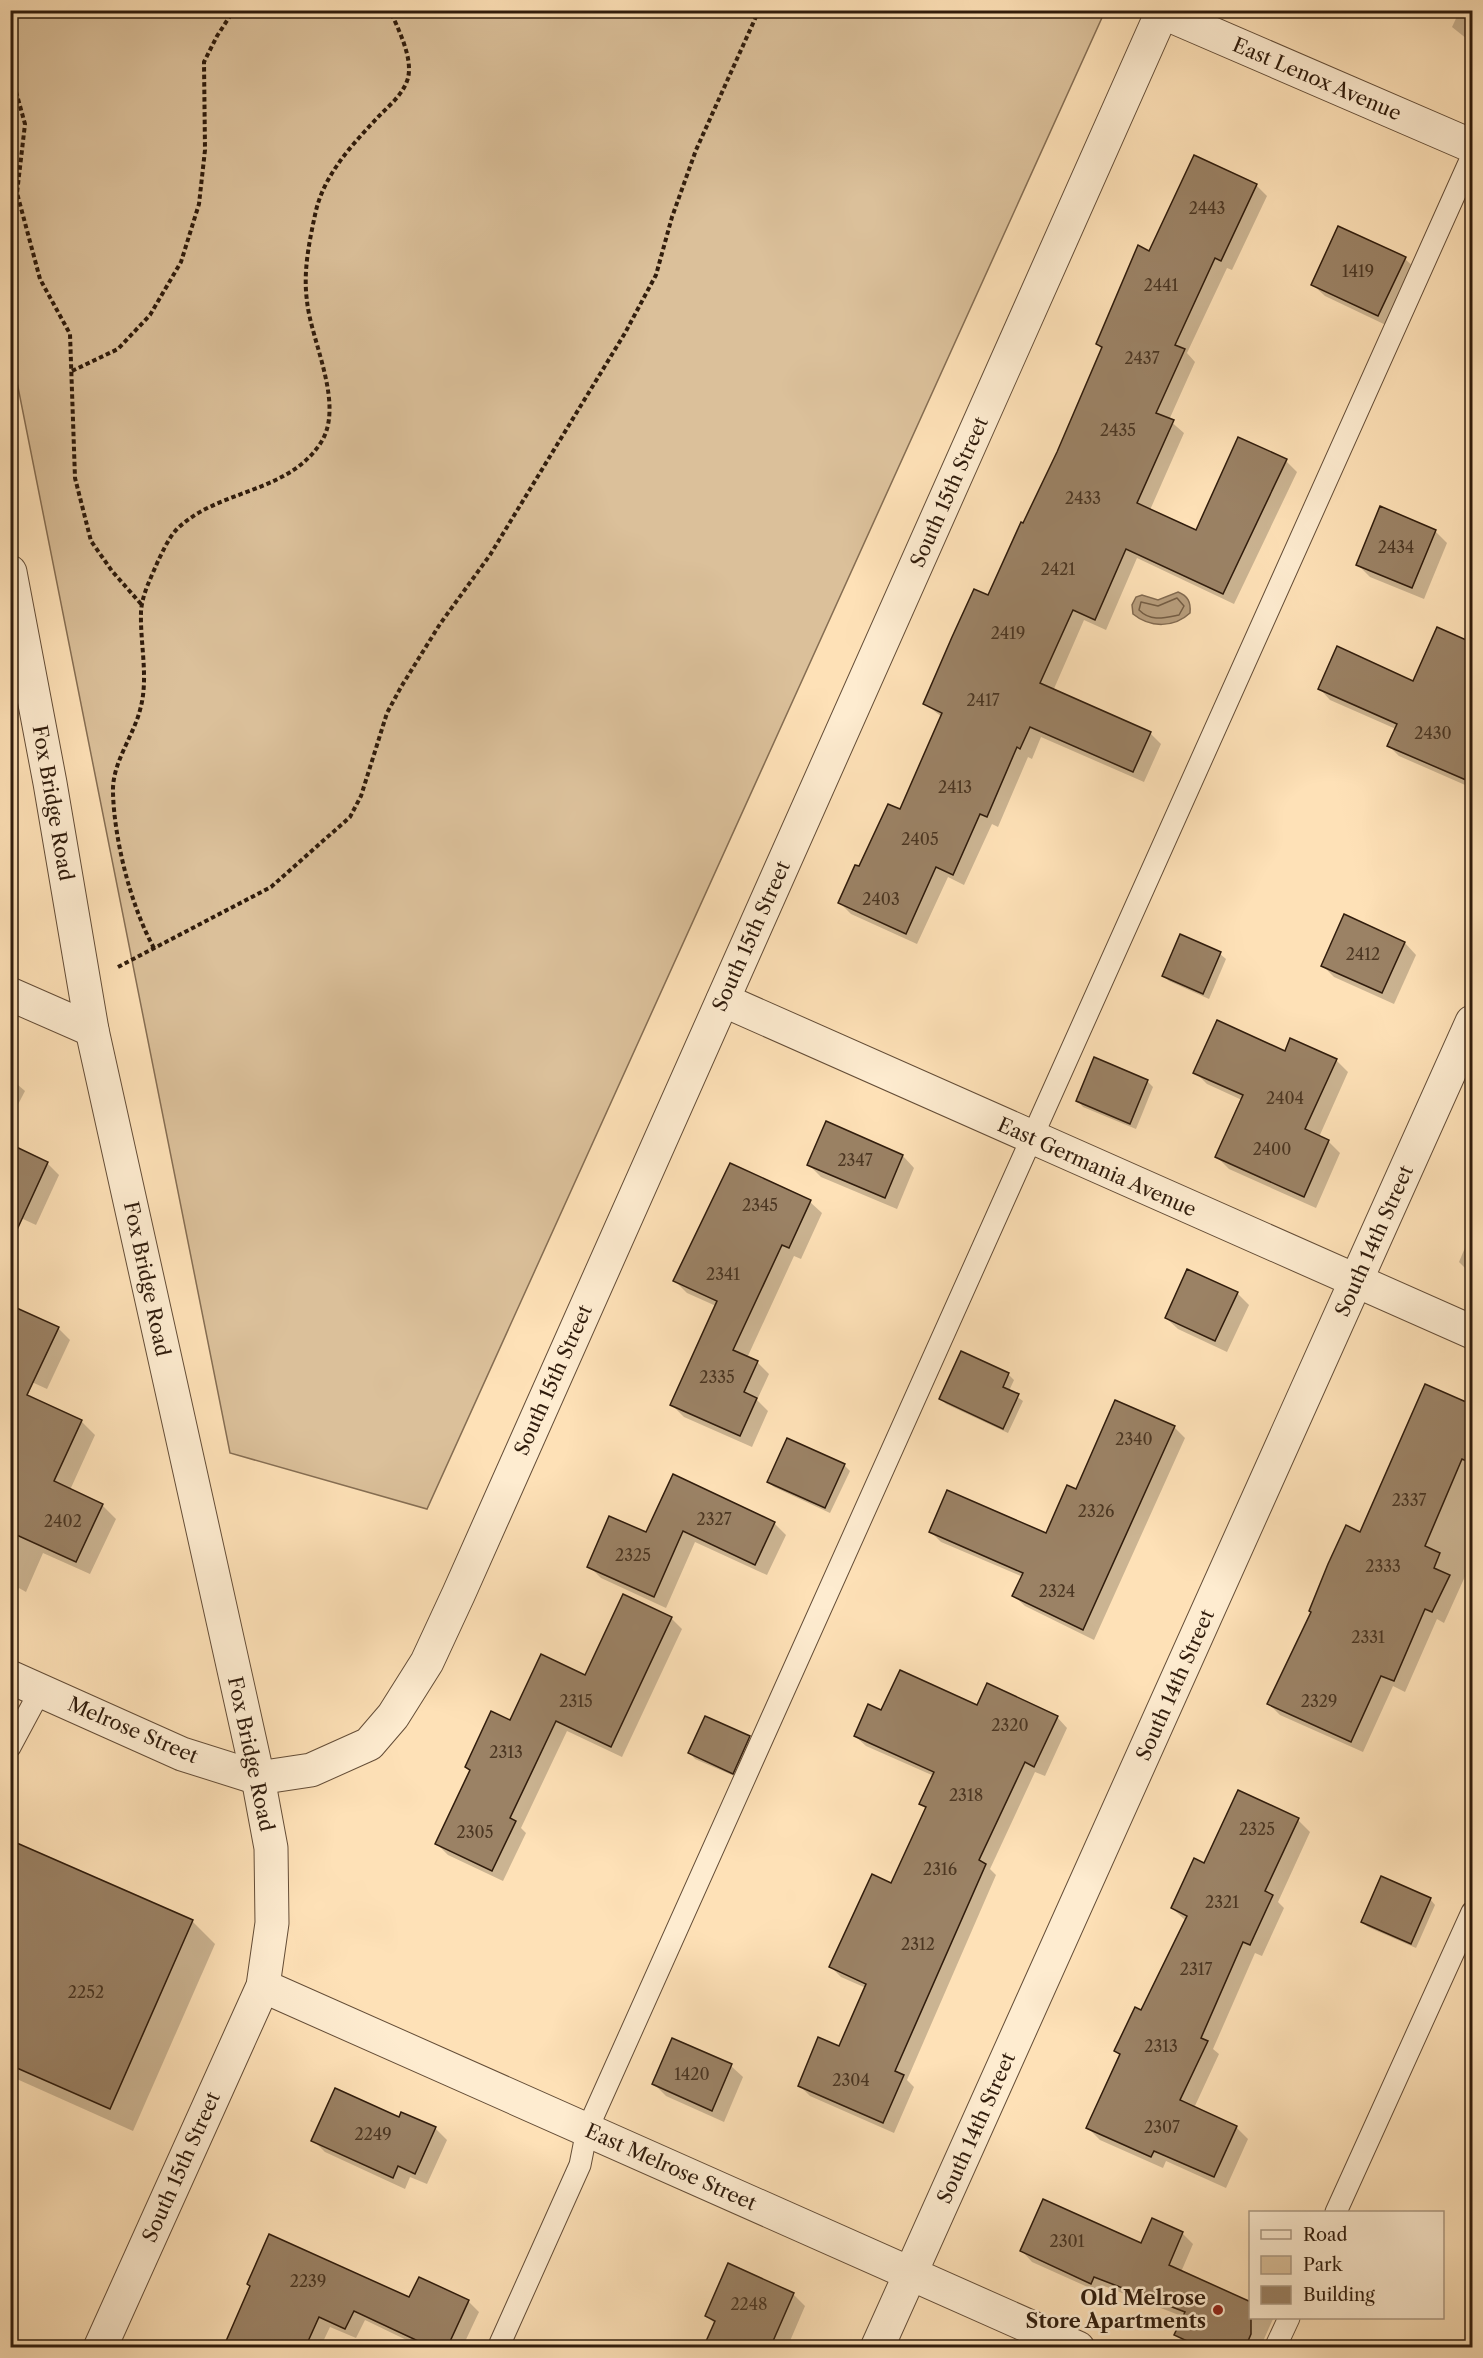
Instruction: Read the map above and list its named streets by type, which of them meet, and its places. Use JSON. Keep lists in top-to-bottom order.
{
  "streets": {
    "street": [
      "East Lenox Avenue",
      "South 15th Street",
      "Fox Bridge Road",
      "East Germania Avenue",
      "South 14th Street",
      "Melrose Street",
      "East Melrose Street"
    ]
  },
  "crossings": [
    ["East Lenox Avenue", "South 15th Street"],
    ["South 15th Street", "Fox Bridge Road"],
    ["South 15th Street", "East Germania Avenue"],
    ["South 15th Street", "Melrose Street"],
    ["South 15th Street", "East Melrose Street"],
    ["Fox Bridge Road", "Melrose Street"],
    ["Fox Bridge Road", "East Melrose Street"],
    ["East Germania Avenue", "South 14th Street"],
    ["South 14th Street", "East Melrose Street"]
  ],
  "places": ["Old Melrose Store Apartments"],
  "house_numbers": [
    "2443",
    "1419",
    "2441",
    "2437",
    "2435",
    "2433",
    "2434",
    "2421",
    "2419",
    "2417",
    "2430",
    "2413",
    "2405",
    "2403",
    "2412",
    "2404",
    "2400",
    "2347",
    "2345",
    "2341",
    "2335",
    "2340",
    "2337",
    "2326",
    "2327",
    "2402",
    "2325",
    "2333",
    "2324",
    "2331",
    "2315",
    "2329",
    "2320",
    "2313",
    "2318",
    "2325",
    "2305",
    "2316",
    "2321",
    "2312",
    "2317",
    "2252",
    "2313",
    "1420",
    "2304",
    "2307",
    "2249",
    "2301",
    "2239",
    "2248"
  ],
  "legend": ["Road", "Park", "Building"]
}
